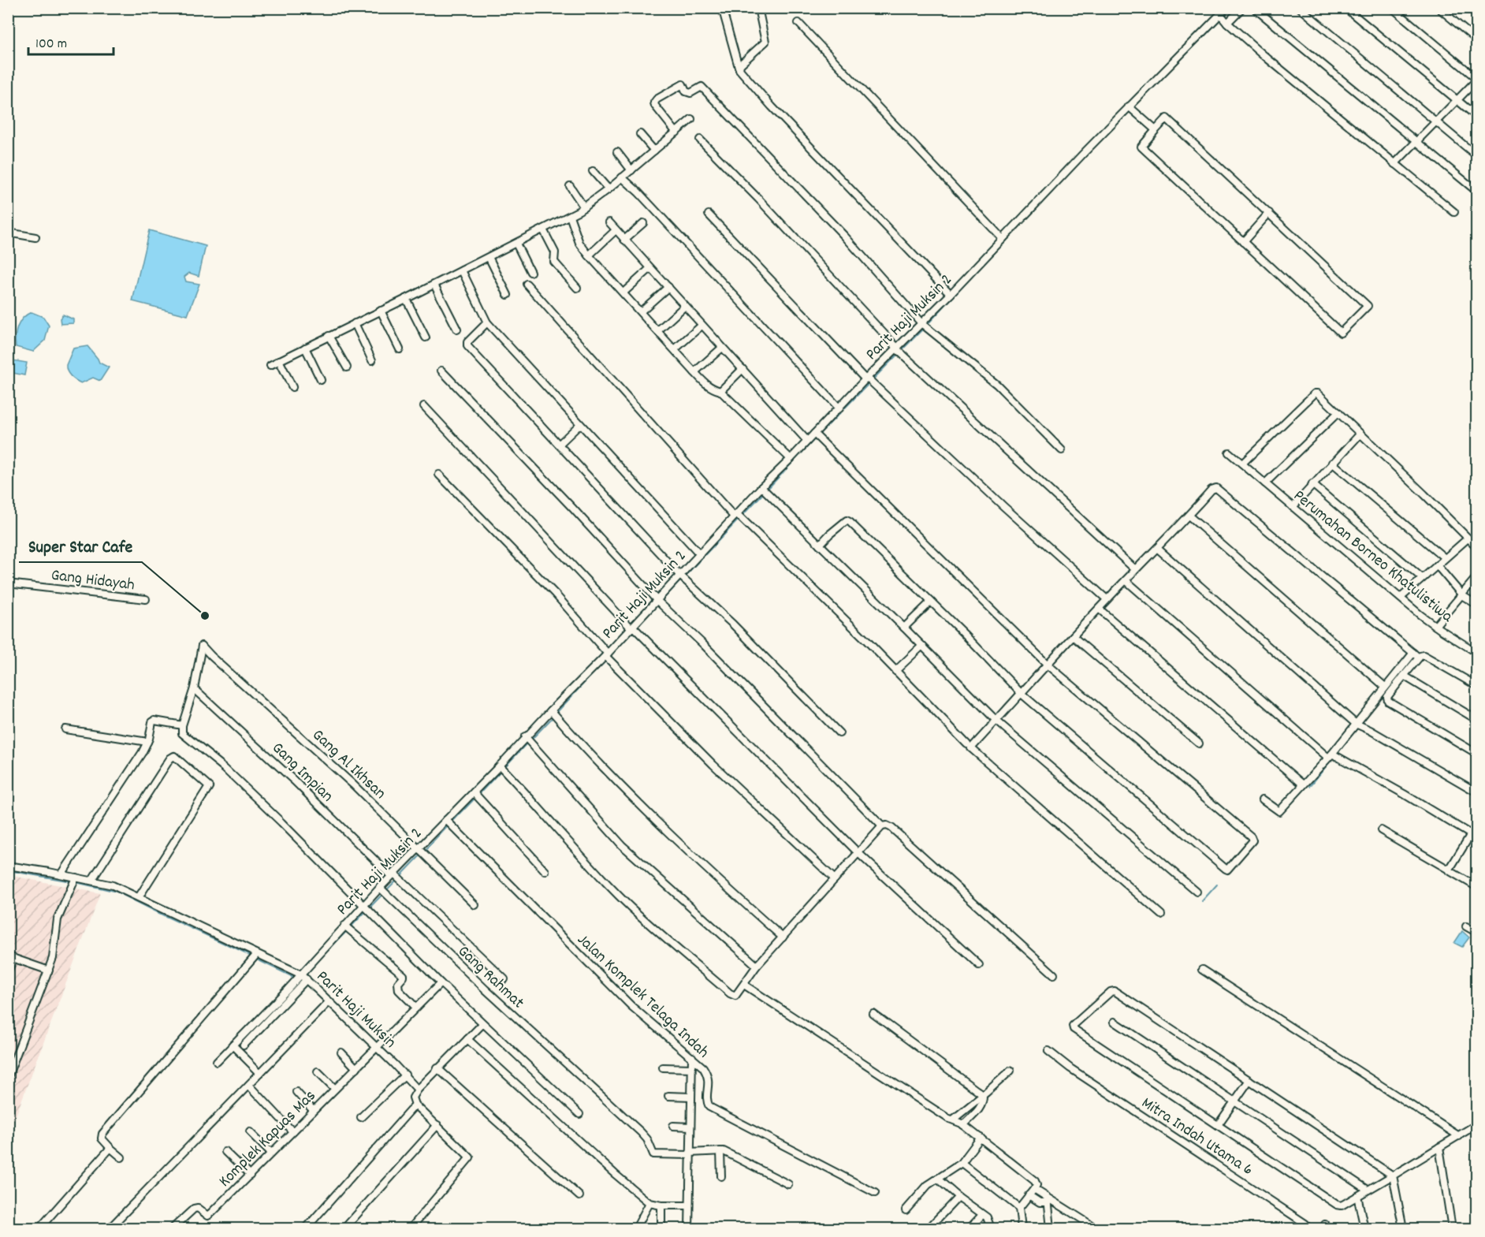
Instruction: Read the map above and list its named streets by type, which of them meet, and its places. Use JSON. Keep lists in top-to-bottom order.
{
  "streets": {
    "street": [
      "Parit Haji Muksin 2",
      "Perumahan Borneo Khatulistiwa",
      "Gang Hidayah",
      "Gang Al Ikhsan",
      "Gang Impian",
      "Gang Rahmat",
      "Jalan Komplek Telaga Indah",
      "Parit Haji Muksin",
      "Mitra Indah Utama 6",
      "Komplek Kapuas Mas"
    ]
  },
  "crossings": [
    ["Parit Haji Muksin 2", "Gang Al Ikhsan"],
    ["Parit Haji Muksin 2", "Gang Impian"],
    ["Parit Haji Muksin 2", "Gang Rahmat"],
    ["Parit Haji Muksin 2", "Jalan Komplek Telaga Indah"],
    ["Parit Haji Muksin 2", "Parit Haji Muksin"],
    ["Gang Al Ikhsan", "Gang Impian"],
    ["Parit Haji Muksin", "Komplek Kapuas Mas"]
  ],
  "places": ["Super Star Cafe"],
  "scale_bar": "100 m"
}
